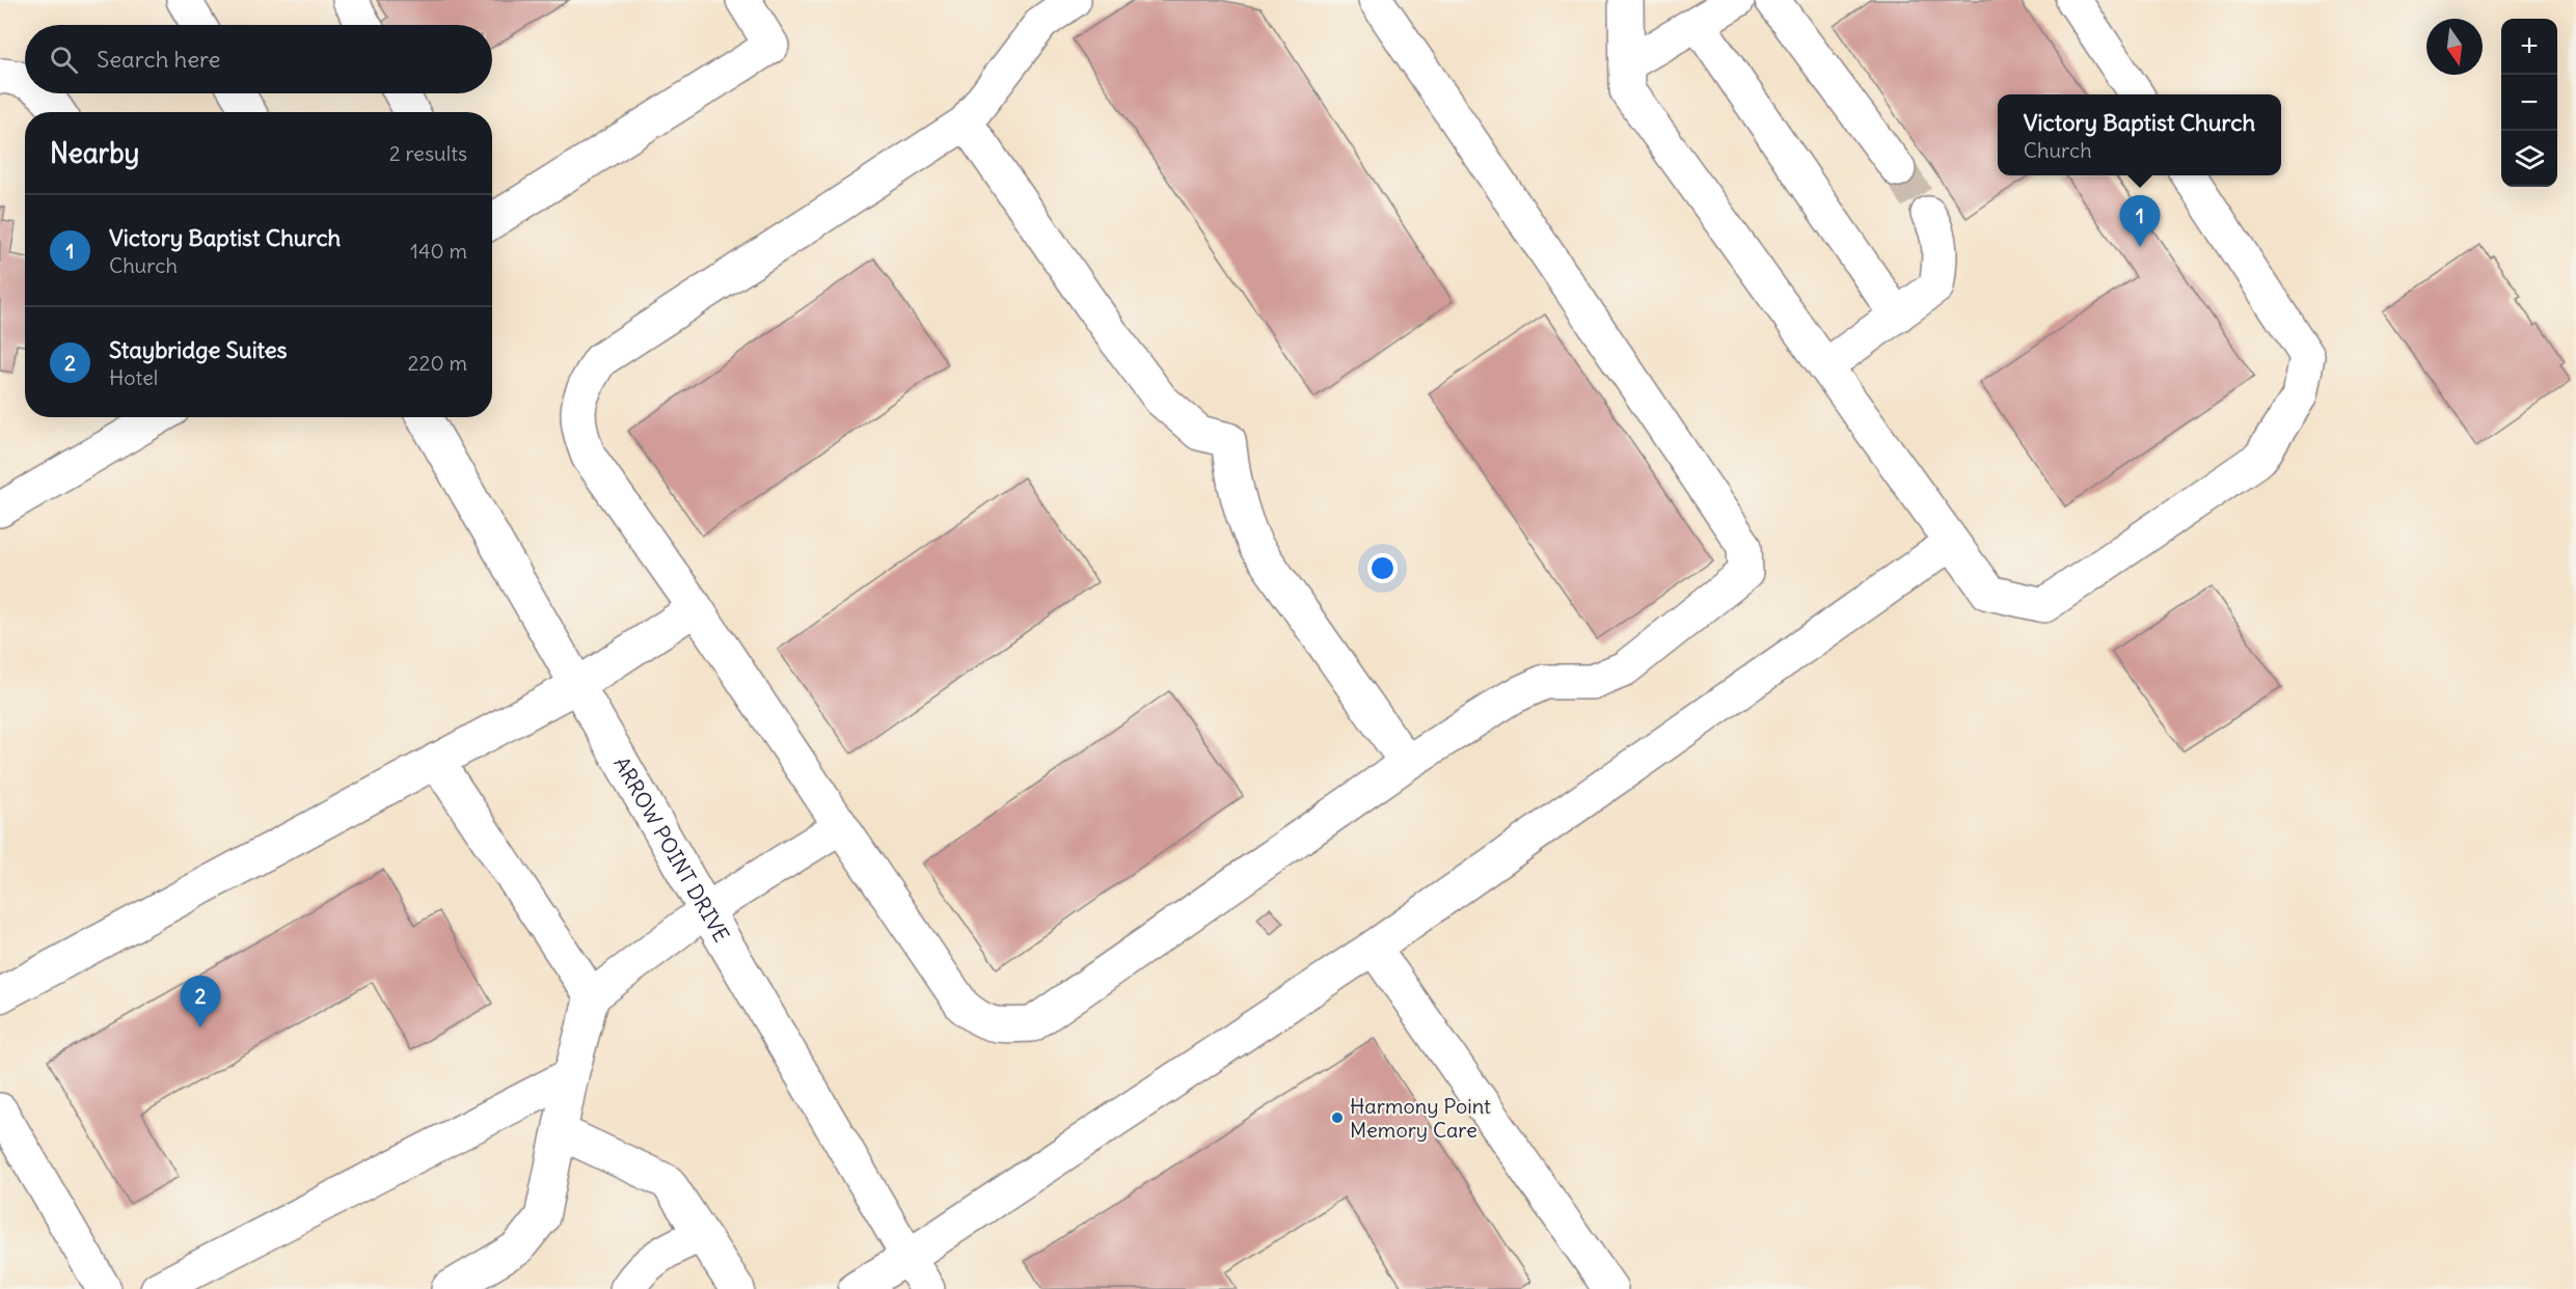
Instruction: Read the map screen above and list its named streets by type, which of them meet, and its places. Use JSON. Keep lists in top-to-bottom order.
{
  "streets": {
    "street": ["ARROW POINT DRIVE"]
  },
  "places": ["Harmony Point Memory Care"],
  "north": "bottom",
  "page": {
    "map_buttons": ["+", "−"],
    "search": "Search here",
    "popup": ["Victory Baptist Church", "Church"],
    "heading": ["Nearby", "2 results"],
    "list": [
      {
        "mark": "1",
        "name": "Victory Baptist Church",
        "note": "Church",
        "value": "140 m"
      },
      {
        "mark": "2",
        "name": "Staybridge Suites",
        "note": "Hotel",
        "value": "220 m"
      }
    ],
    "pins": ["1", "2"]
  }
}
